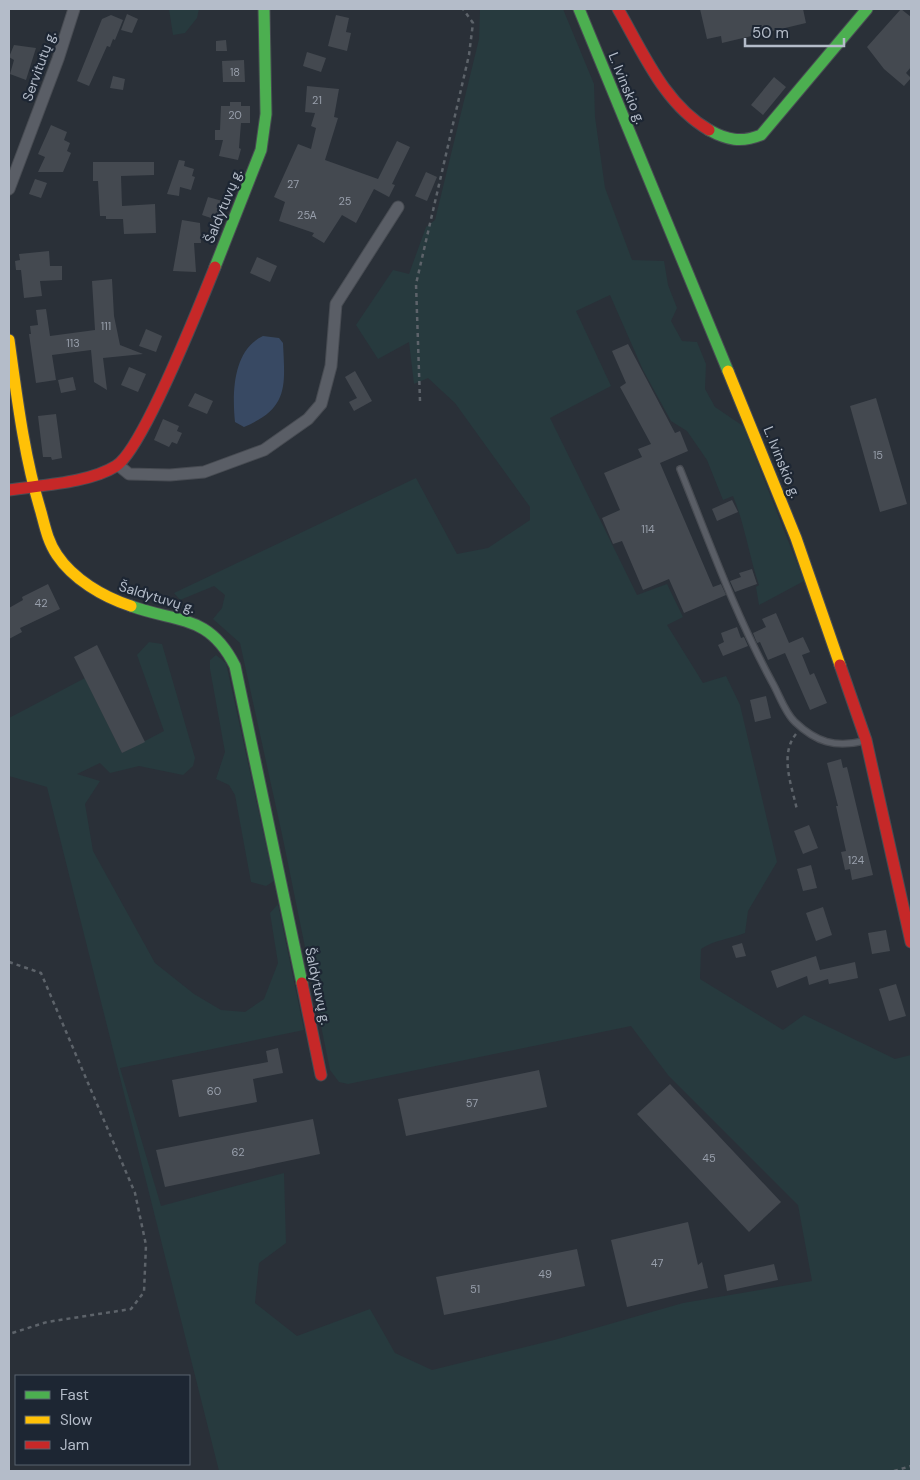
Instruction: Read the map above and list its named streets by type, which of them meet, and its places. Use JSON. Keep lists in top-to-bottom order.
{
  "streets": {
    "street": ["Servitutų g.", "L. Ivinskio g.", "Šaldytuvų g."]
  },
  "house_numbers": [
    "18",
    "21",
    "20",
    "27",
    "25",
    "25A",
    "111",
    "113",
    "15",
    "114",
    "42",
    "124",
    "60",
    "57",
    "62",
    "45",
    "47",
    "49",
    "51"
  ],
  "legend": ["Fast", "Slow", "Jam"],
  "scale_bar": "50 m"
}
